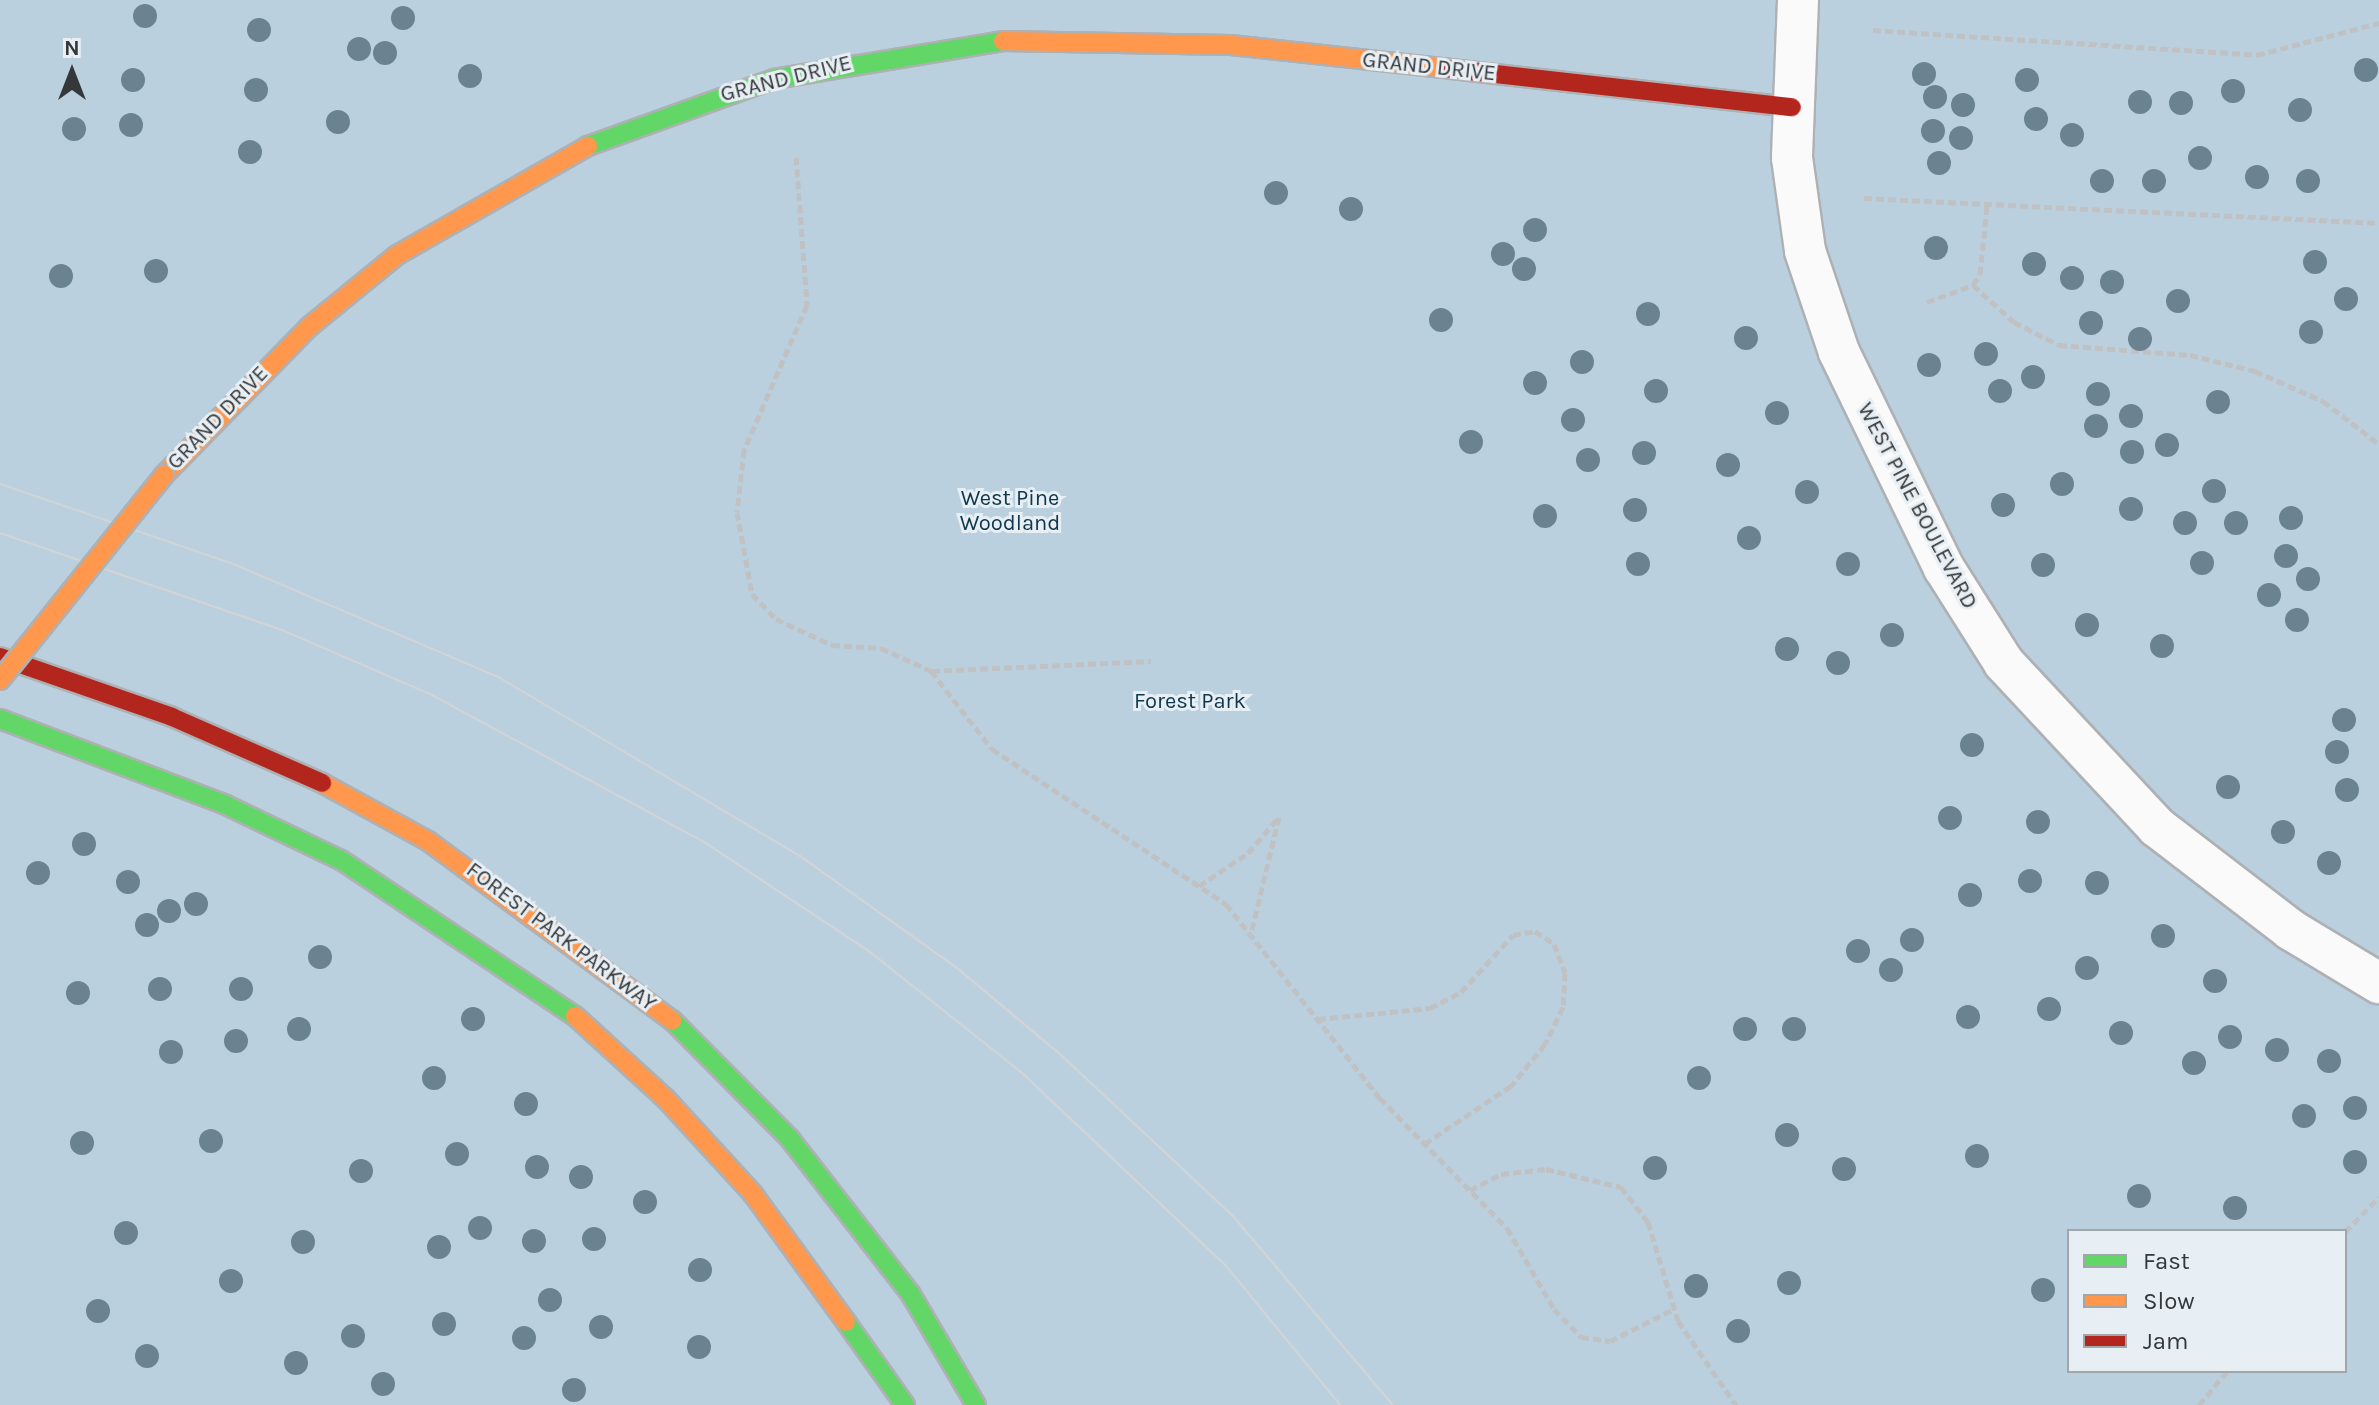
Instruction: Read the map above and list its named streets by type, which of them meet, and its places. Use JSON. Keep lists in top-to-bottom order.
{
  "streets": {
    "main road": ["GRAND DRIVE", "FOREST PARK PARKWAY"],
    "street": ["WEST PINE BOULEVARD"]
  },
  "crossings": [
    ["GRAND DRIVE", "WEST PINE BOULEVARD"]
  ],
  "parks": ["West Pine Woodland", "Forest Park"],
  "legend": ["Fast", "Slow", "Jam"],
  "north": "top"
}
